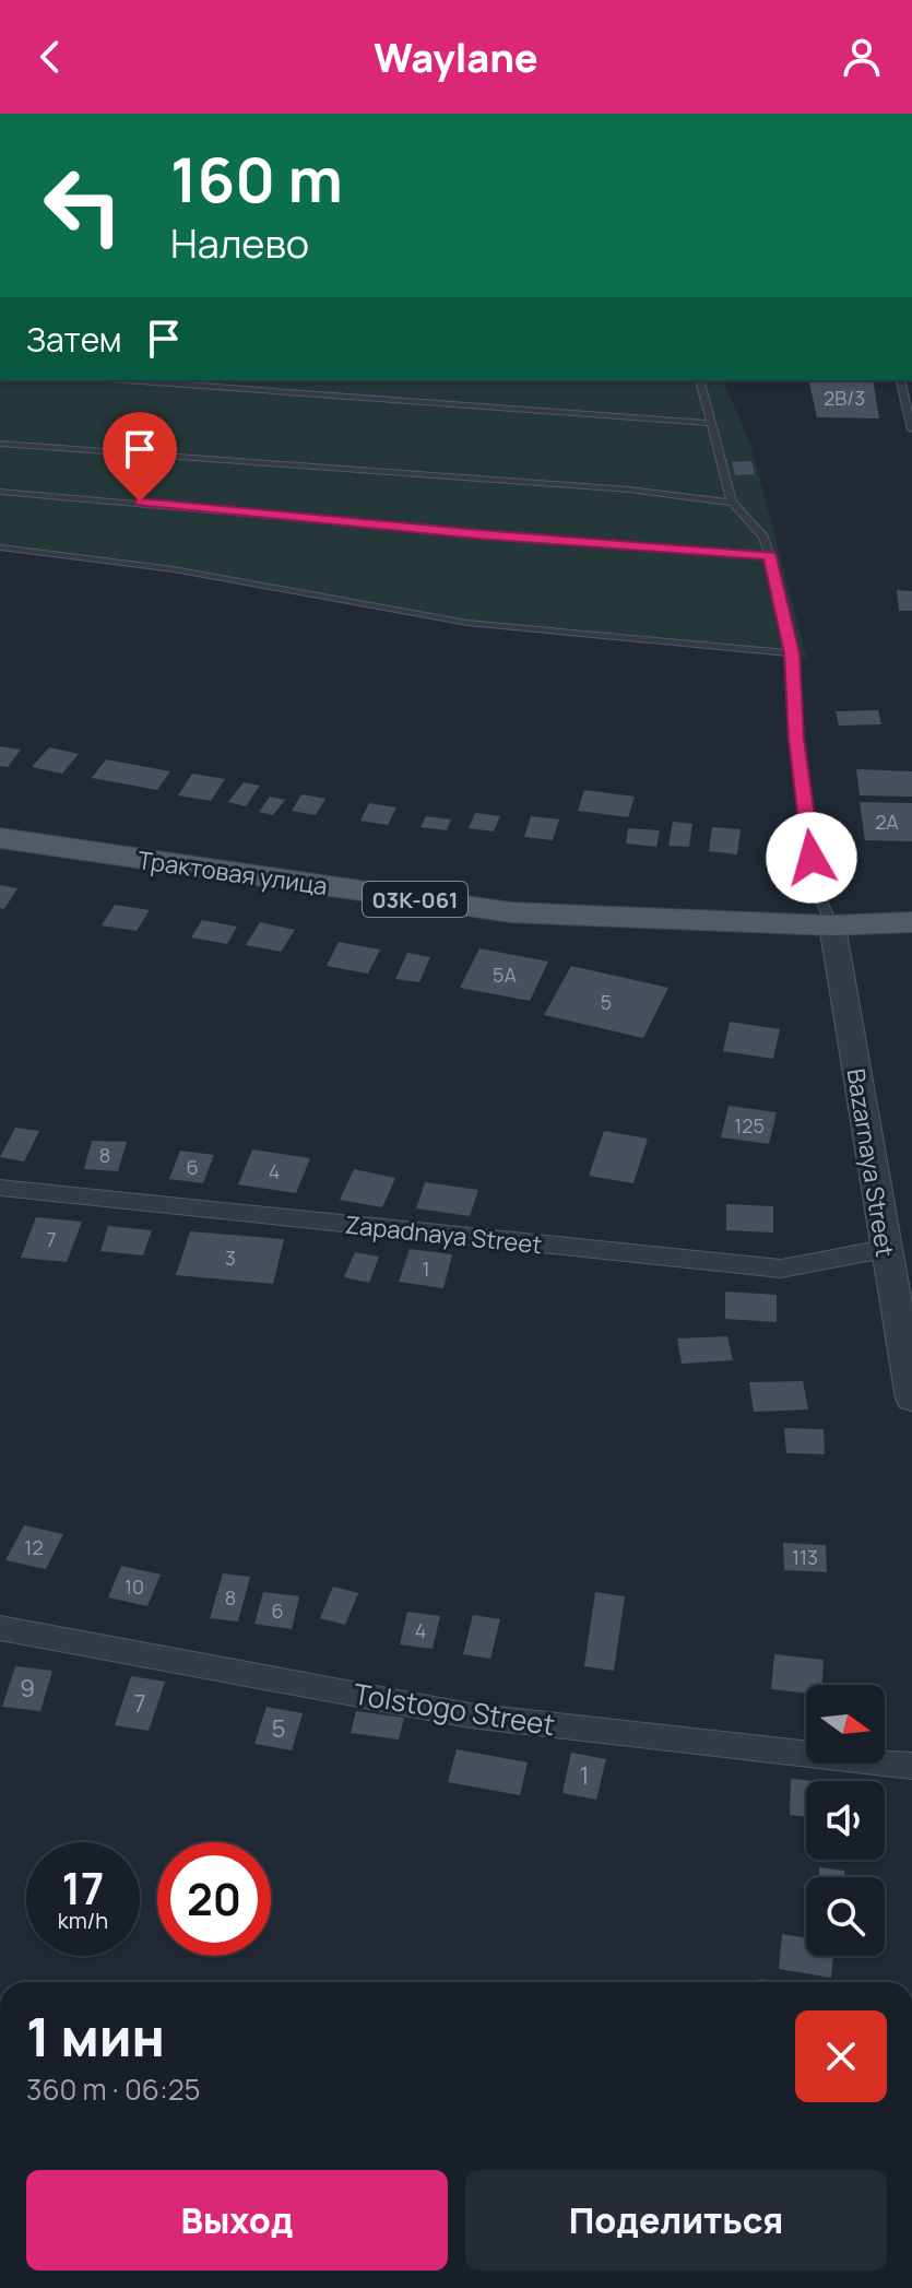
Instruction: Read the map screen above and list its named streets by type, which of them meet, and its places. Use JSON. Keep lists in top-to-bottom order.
{
  "streets": {
    "main road": ["Трактовая улица", "03К-061"],
    "street": ["Bazarnaya Street", "Zapadnaya Street", "Tolstogo Street"]
  },
  "crossings": [
    ["Трактовая улица", "Bazarnaya Street"],
    ["Bazarnaya Street", "Zapadnaya Street"]
  ],
  "house_numbers": [
    "2В/3",
    "2А",
    "5А",
    "5",
    "125",
    "8",
    "6",
    "4",
    "7",
    "3",
    "1",
    "12",
    "113",
    "10",
    "8",
    "6",
    "4",
    "9",
    "7",
    "5",
    "1"
  ],
  "north": "right",
  "page": {
    "header": "Waylane",
    "turn": ["160 m", "Налево"],
    "then": "Затем",
    "speed": "17 km/h",
    "limit": "20",
    "heading": ["1 мин", "360 m · 06:25"],
    "buttons": ["Выход", "Поделиться"]
  }
}
